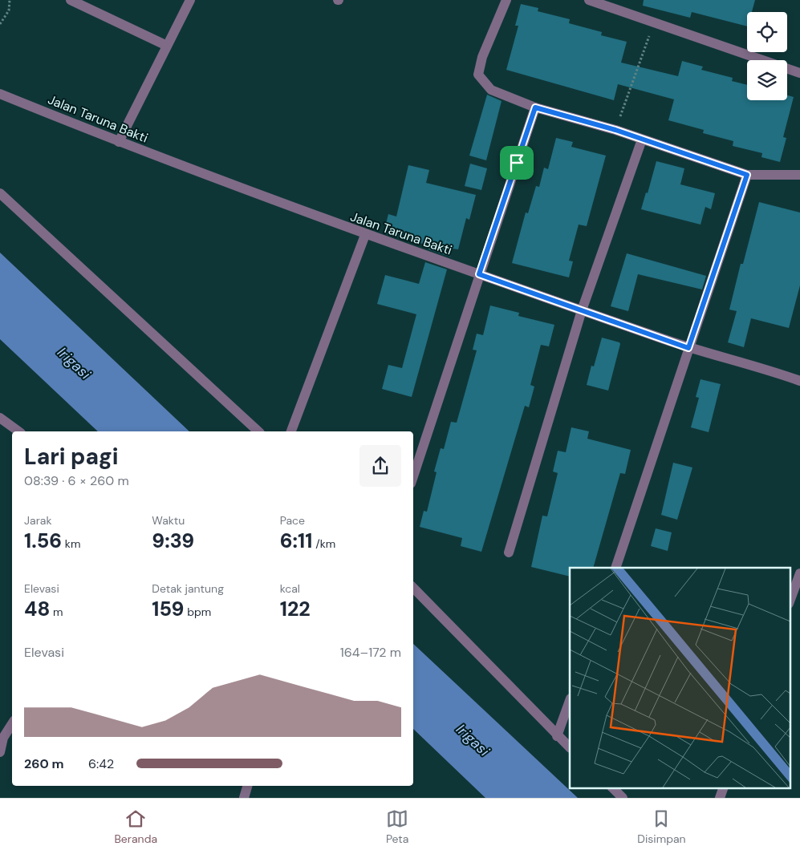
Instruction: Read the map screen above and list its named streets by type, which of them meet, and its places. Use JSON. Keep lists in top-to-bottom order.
{
  "streets": {
    "street": ["Jalan Taruna Bakti"]
  },
  "water": ["Irigasi"],
  "page": {
    "heading": ["Lari pagi", "08:39 · 6 × 260 m"],
    "stats": [
      ["Jarak", "1.56 km"],
      ["Waktu", "9:39"],
      ["Pace", "6:11 /km"],
      ["Elevasi", "48 m"],
      ["Detak jantung", "159 bpm"],
      ["kcal", "122"]
    ],
    "chart": ["Elevasi", "164–172 m"],
    "list": [
      {
        "name": "260 m",
        "note": "6:42"
      }
    ],
    "tabs": ["Beranda", "Peta", "Disimpan"]
  }
}
